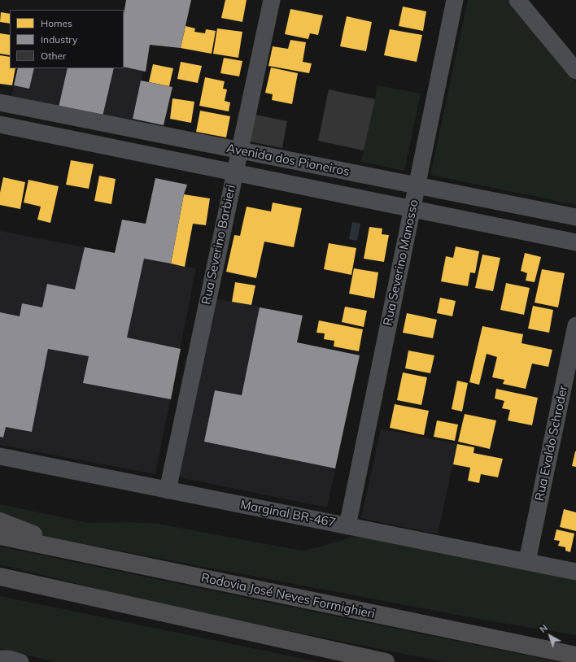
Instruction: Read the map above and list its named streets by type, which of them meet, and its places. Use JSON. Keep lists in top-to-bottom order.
{
  "streets": {
    "highway": ["Rodovia José Neves Formighieri"],
    "street": [
      "Avenida dos Pioneiros",
      "Rua Severino Barbieri",
      "Rua Severino Manosso",
      "Rua Evaldo Schroder",
      "Marginal BR-467"
    ]
  },
  "crossings": [
    ["Avenida dos Pioneiros", "Rua Severino Barbieri"],
    ["Avenida dos Pioneiros", "Rua Severino Manosso"],
    ["Rua Severino Barbieri", "Marginal BR-467"],
    ["Rua Severino Manosso", "Marginal BR-467"],
    ["Rua Evaldo Schroder", "Marginal BR-467"]
  ],
  "legend": ["Homes", "Industry", "Other"],
  "north": "top left"
}
